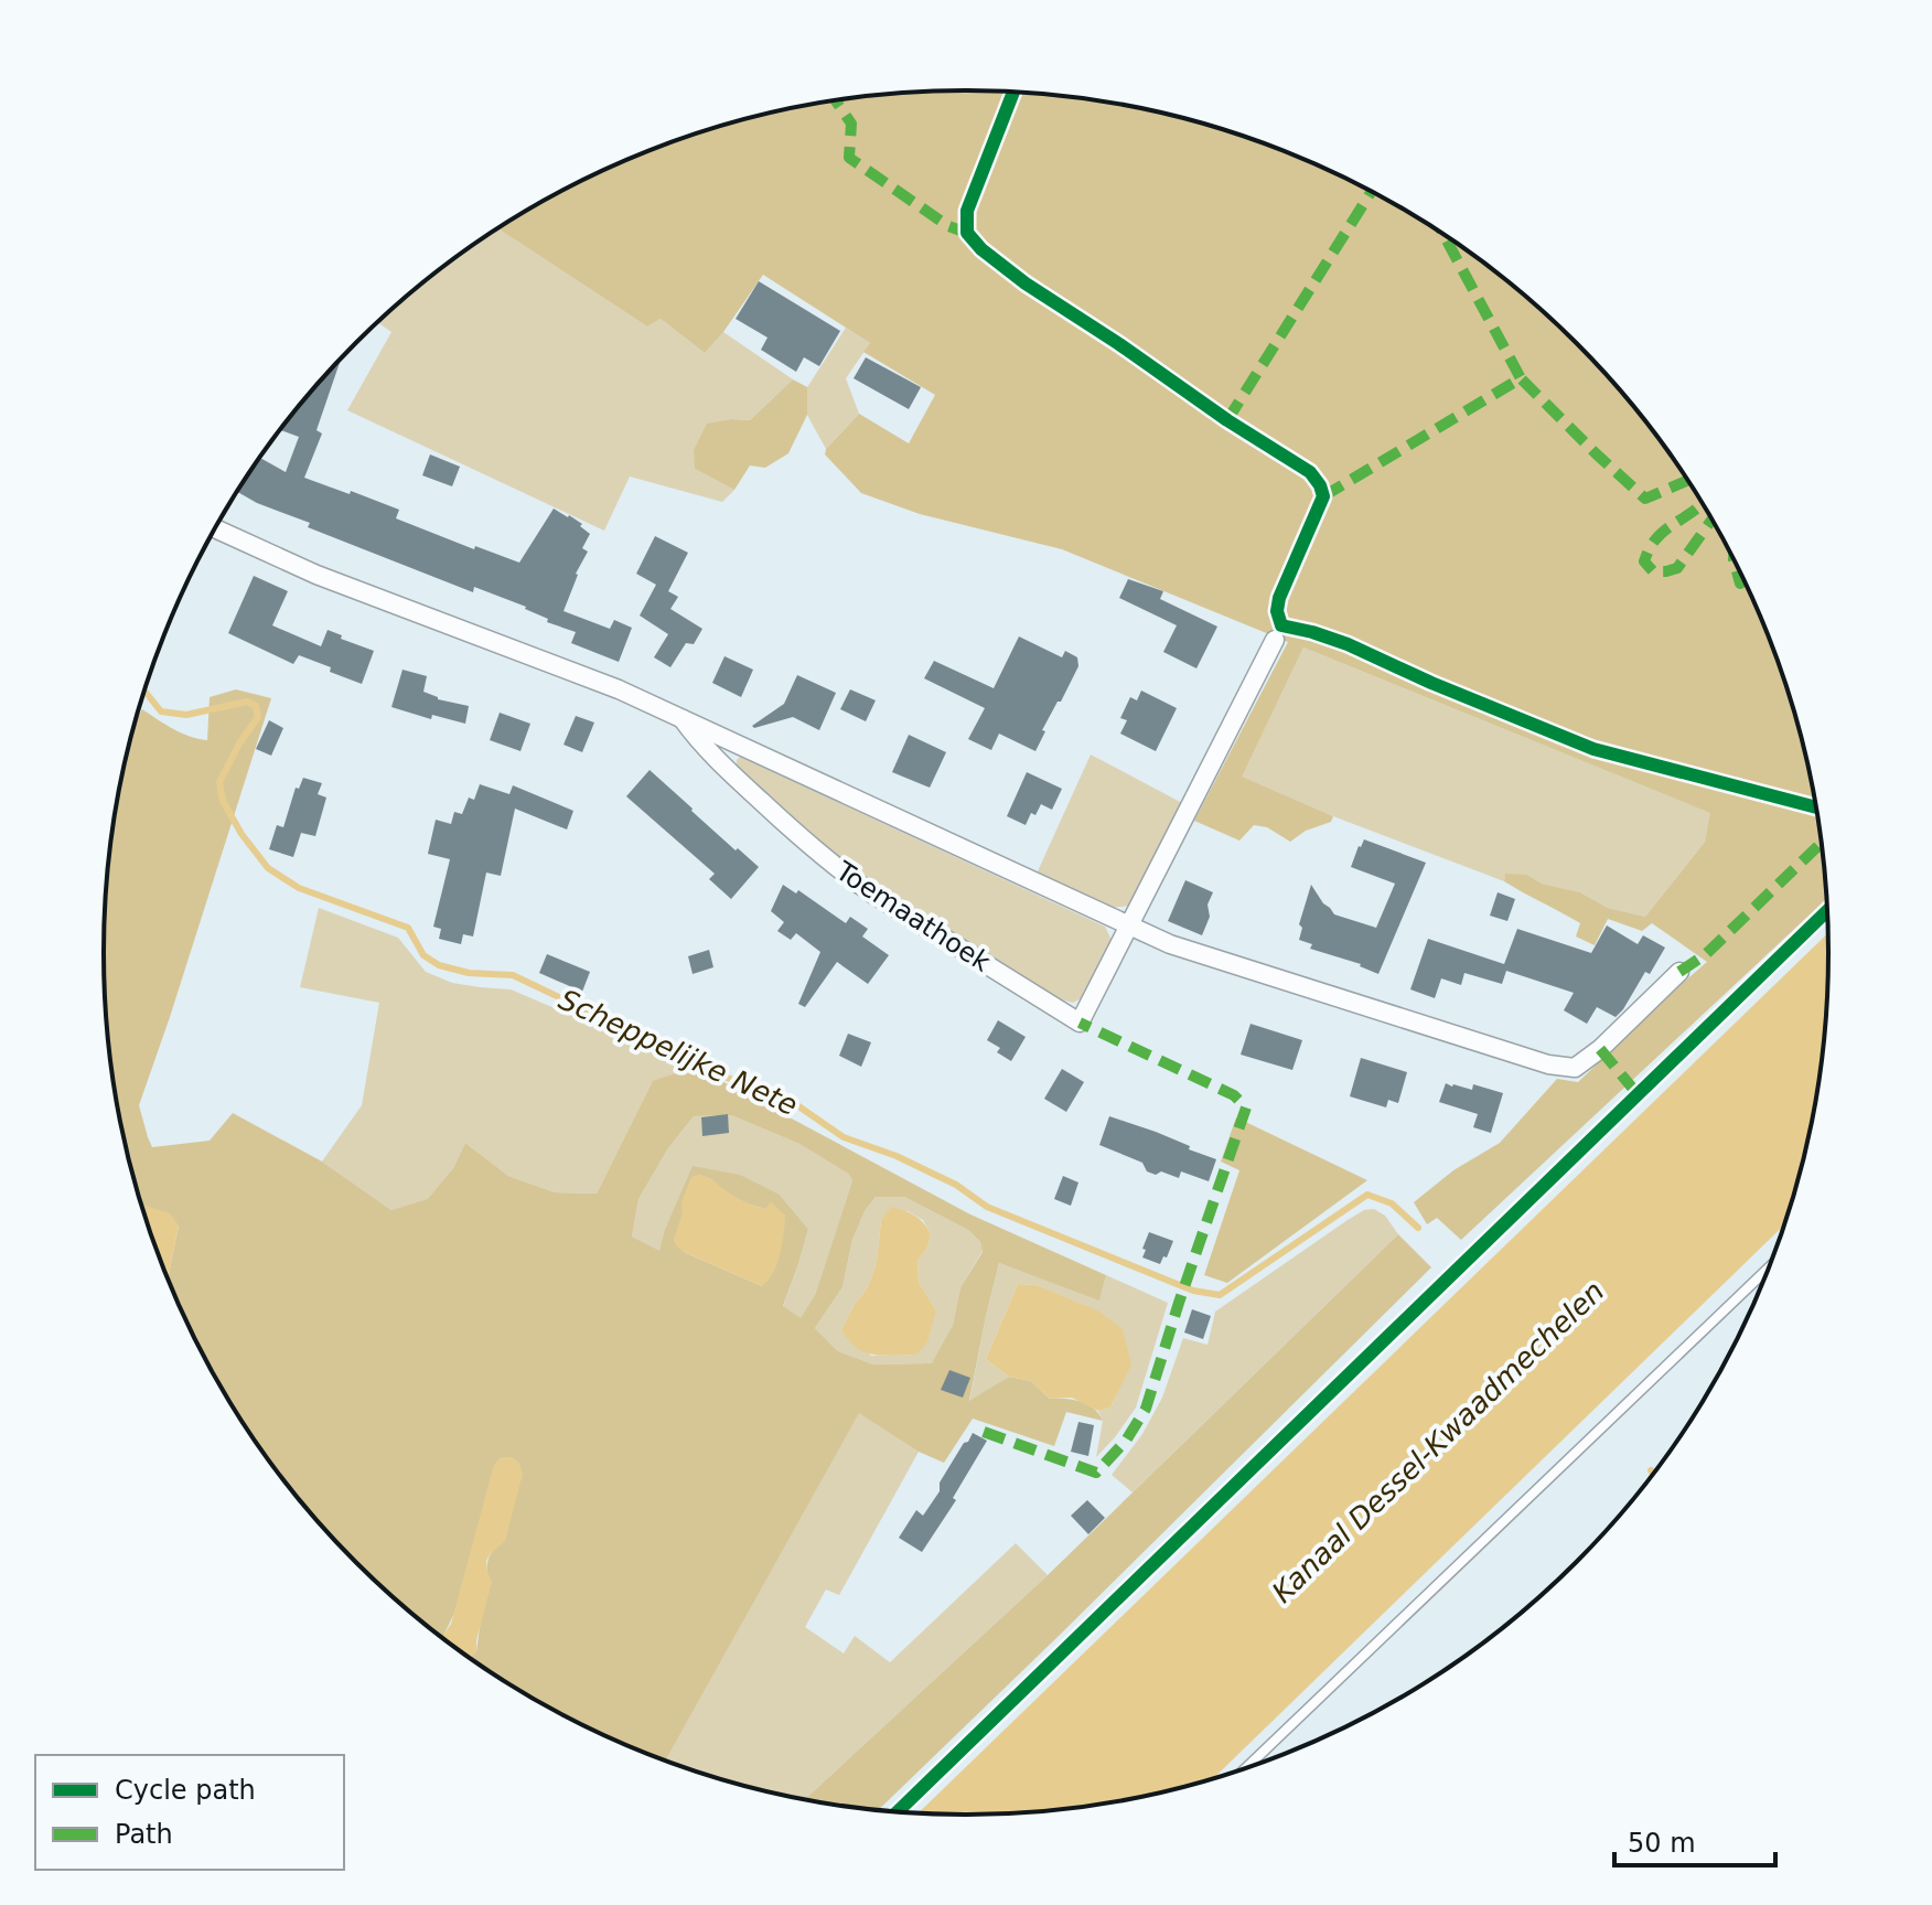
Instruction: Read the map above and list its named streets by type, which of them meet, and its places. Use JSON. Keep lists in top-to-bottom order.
{
  "streets": {
    "street": ["Toemaathoek"]
  },
  "water": ["Scheppelijke Nete", "Kanaal Dessel-Kwaadmechelen"],
  "legend": ["Cycle path", "Path"],
  "scale_bar": "50 m"
}
